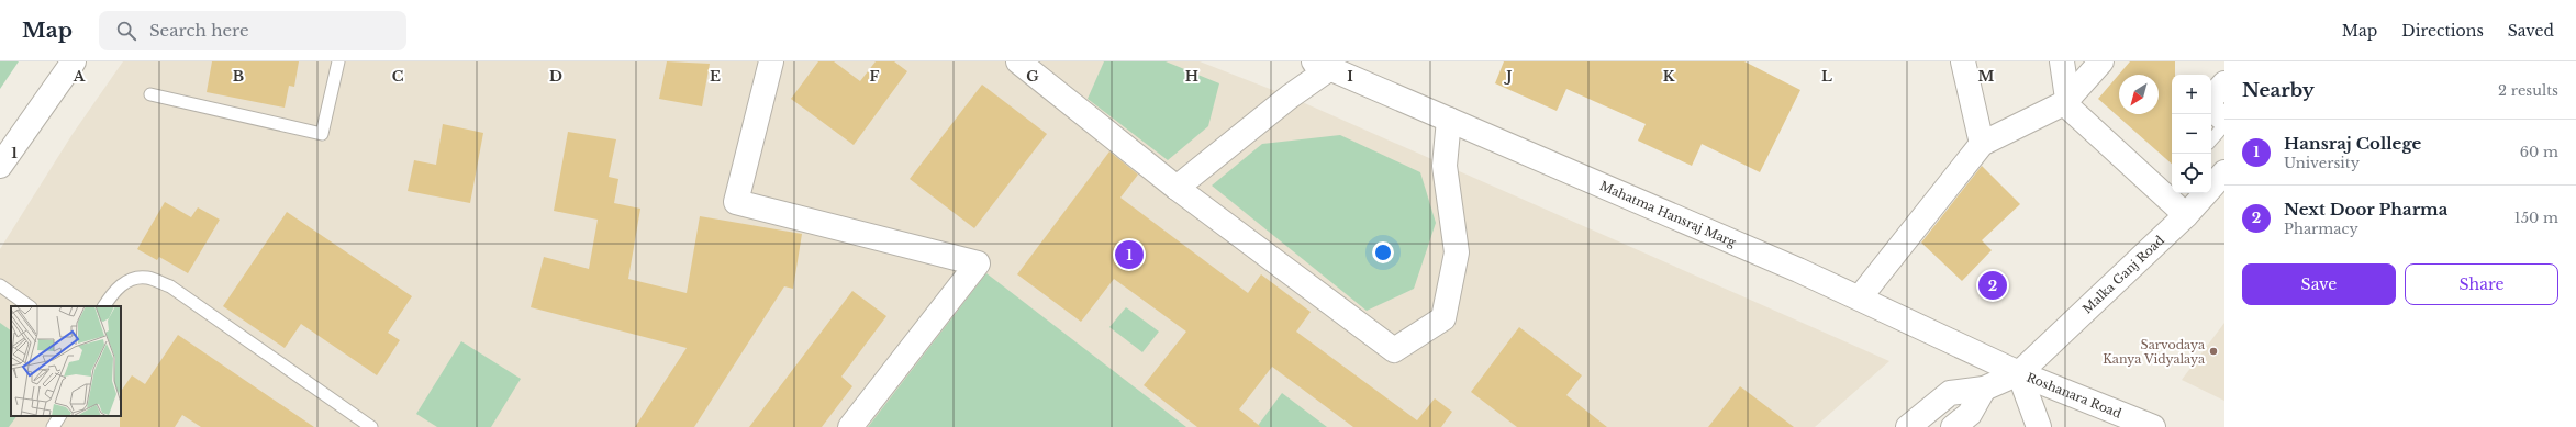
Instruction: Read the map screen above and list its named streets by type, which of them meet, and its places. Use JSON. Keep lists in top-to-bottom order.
{
  "streets": {
    "street": ["Mahatma Hansraj Marg", "Malka Ganj Road", "Roshanara Road"]
  },
  "crossings": [
    ["Mahatma Hansraj Marg", "Malka Ganj Road"],
    ["Mahatma Hansraj Marg", "Roshanara Road"],
    ["Malka Ganj Road", "Roshanara Road"]
  ],
  "places": ["Sarvodaya Kanya Vidyalaya"],
  "north": "bottom left",
  "page": {
    "header": "Map",
    "search": "Search here",
    "nav": ["Map", "Directions", "Saved"],
    "heading": ["Nearby", "2 results"],
    "map_buttons": ["+", "−"],
    "list": [
      {
        "mark": "1",
        "name": "Hansraj College",
        "note": "University",
        "value": "60 m"
      },
      {
        "mark": "2",
        "name": "Next Door Pharma",
        "note": "Pharmacy",
        "value": "150 m"
      }
    ],
    "pins": ["1", "2"],
    "buttons": ["Save", "Share"]
  },
  "grid": {
    "columns": [
      "A",
      "B",
      "C",
      "D",
      "E",
      "F",
      "G",
      "H",
      "I",
      "J",
      "K",
      "L",
      "M"
    ],
    "rows": ["1"]
  }
}
